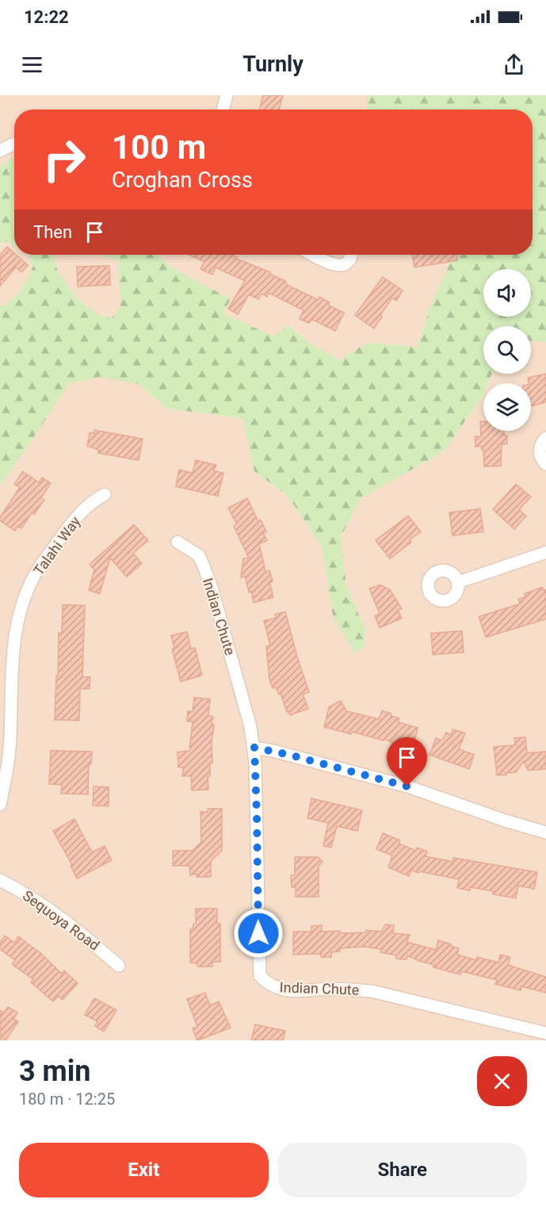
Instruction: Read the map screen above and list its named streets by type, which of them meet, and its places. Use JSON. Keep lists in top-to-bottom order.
{
  "streets": {
    "street": ["Talahi Way", "Indian Chute", "Sequoya Road"]
  },
  "page": {
    "status": "12:22",
    "header": "Turnly",
    "turn": ["100 m", "Croghan Cross"],
    "then": "Then",
    "heading": ["3 min", "180 m · 12:25"],
    "buttons": ["Exit", "Share"]
  }
}
